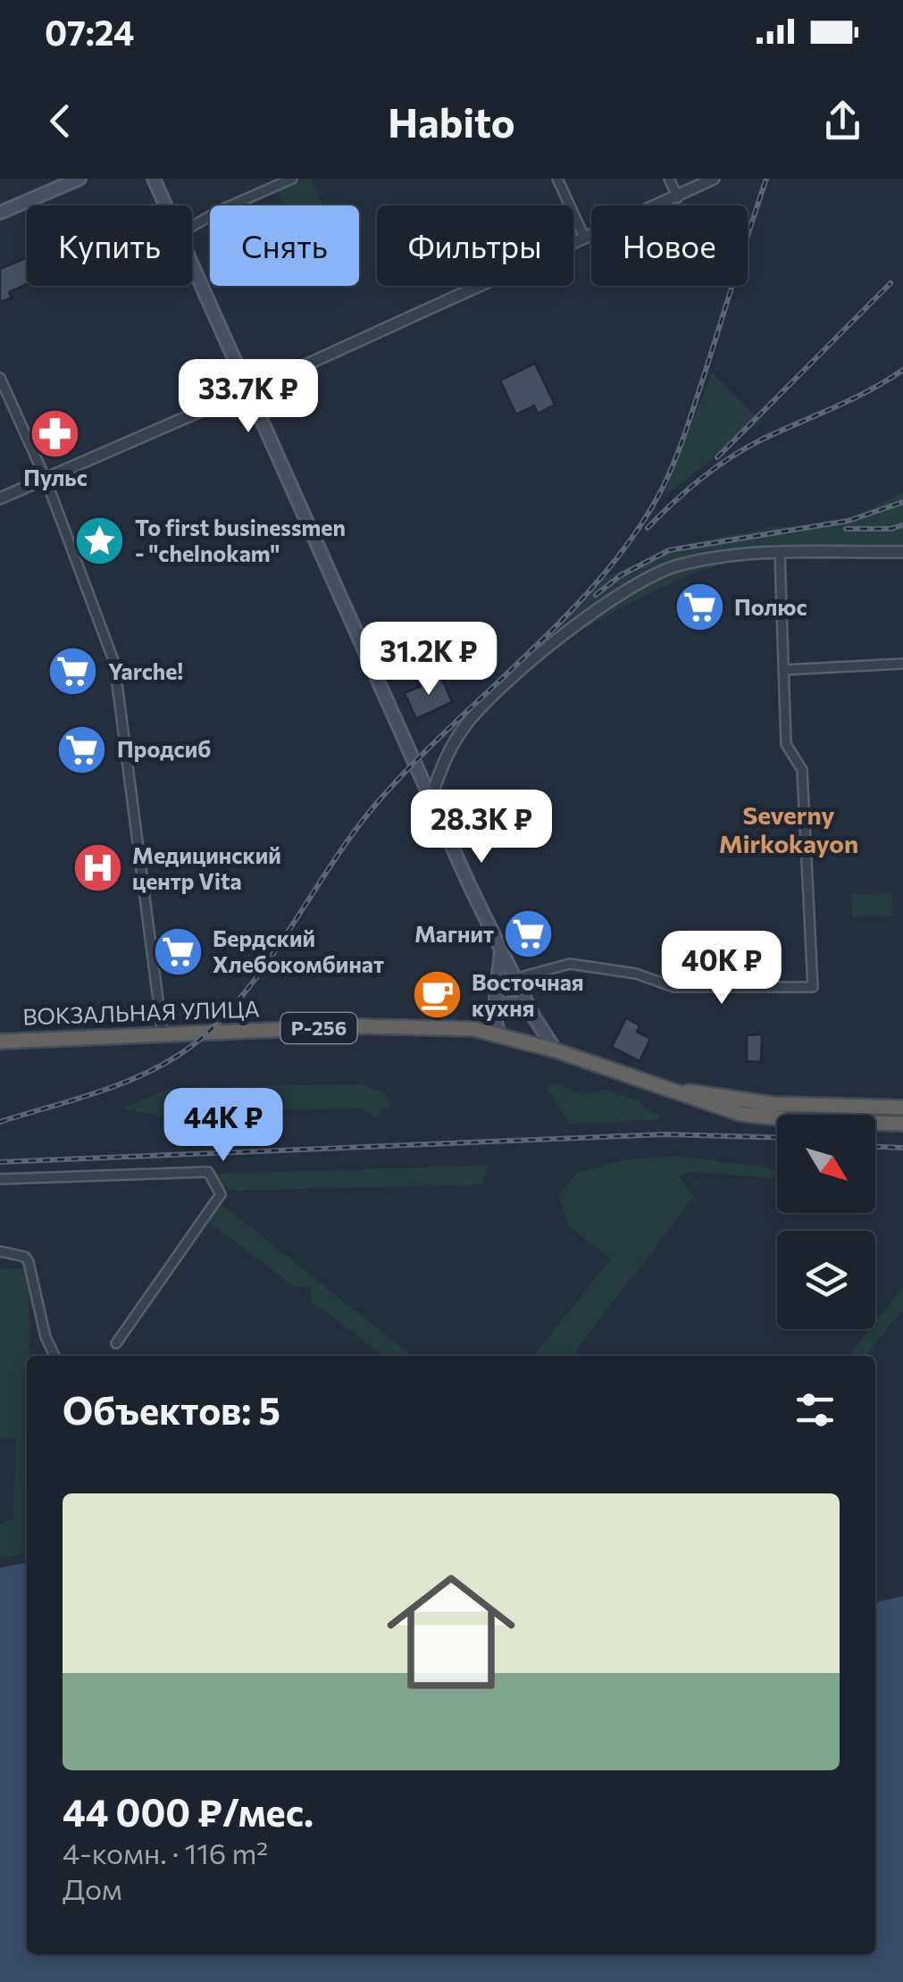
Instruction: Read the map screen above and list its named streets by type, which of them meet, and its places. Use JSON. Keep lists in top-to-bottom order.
{
  "streets": {
    "highway": ["ВОКЗАЛЬНАЯ УЛИЦА", "Р-256"]
  },
  "crossings": [
    ["ВОКЗАЛЬНАЯ УЛИЦА", "Р-256"]
  ],
  "districts": ["Severny Mirkokayon"],
  "places": {
    "pharmacy": ["Пульс"],
    "place": ["To first businessmen - \"chelnokam\""],
    "supermarket": [
      "Полюс",
      "Yarche!",
      "Продсиб",
      "Магнит",
      "Бердский Хлебокомбинат"
    ],
    "hospital": ["Медицинский центр Vita"],
    "cafe": ["Восточная кухня"]
  },
  "north": "bottom right",
  "page": {
    "status": "07:24",
    "header": "Habito",
    "chip": [
      "Купить",
      "Снять",
      "Фильтры",
      "Новое"
    ],
    "price": [
      "33.7K ₽",
      "31.2K ₽",
      "28.3K ₽",
      "40K ₽",
      "44K ₽"
    ],
    "heading": "Объектов: 5",
    "list": [
      {
        "name": "44 000 ₽/мес.",
        "note": "4-комн. · 116 m² · Дом"
      }
    ]
  }
}
